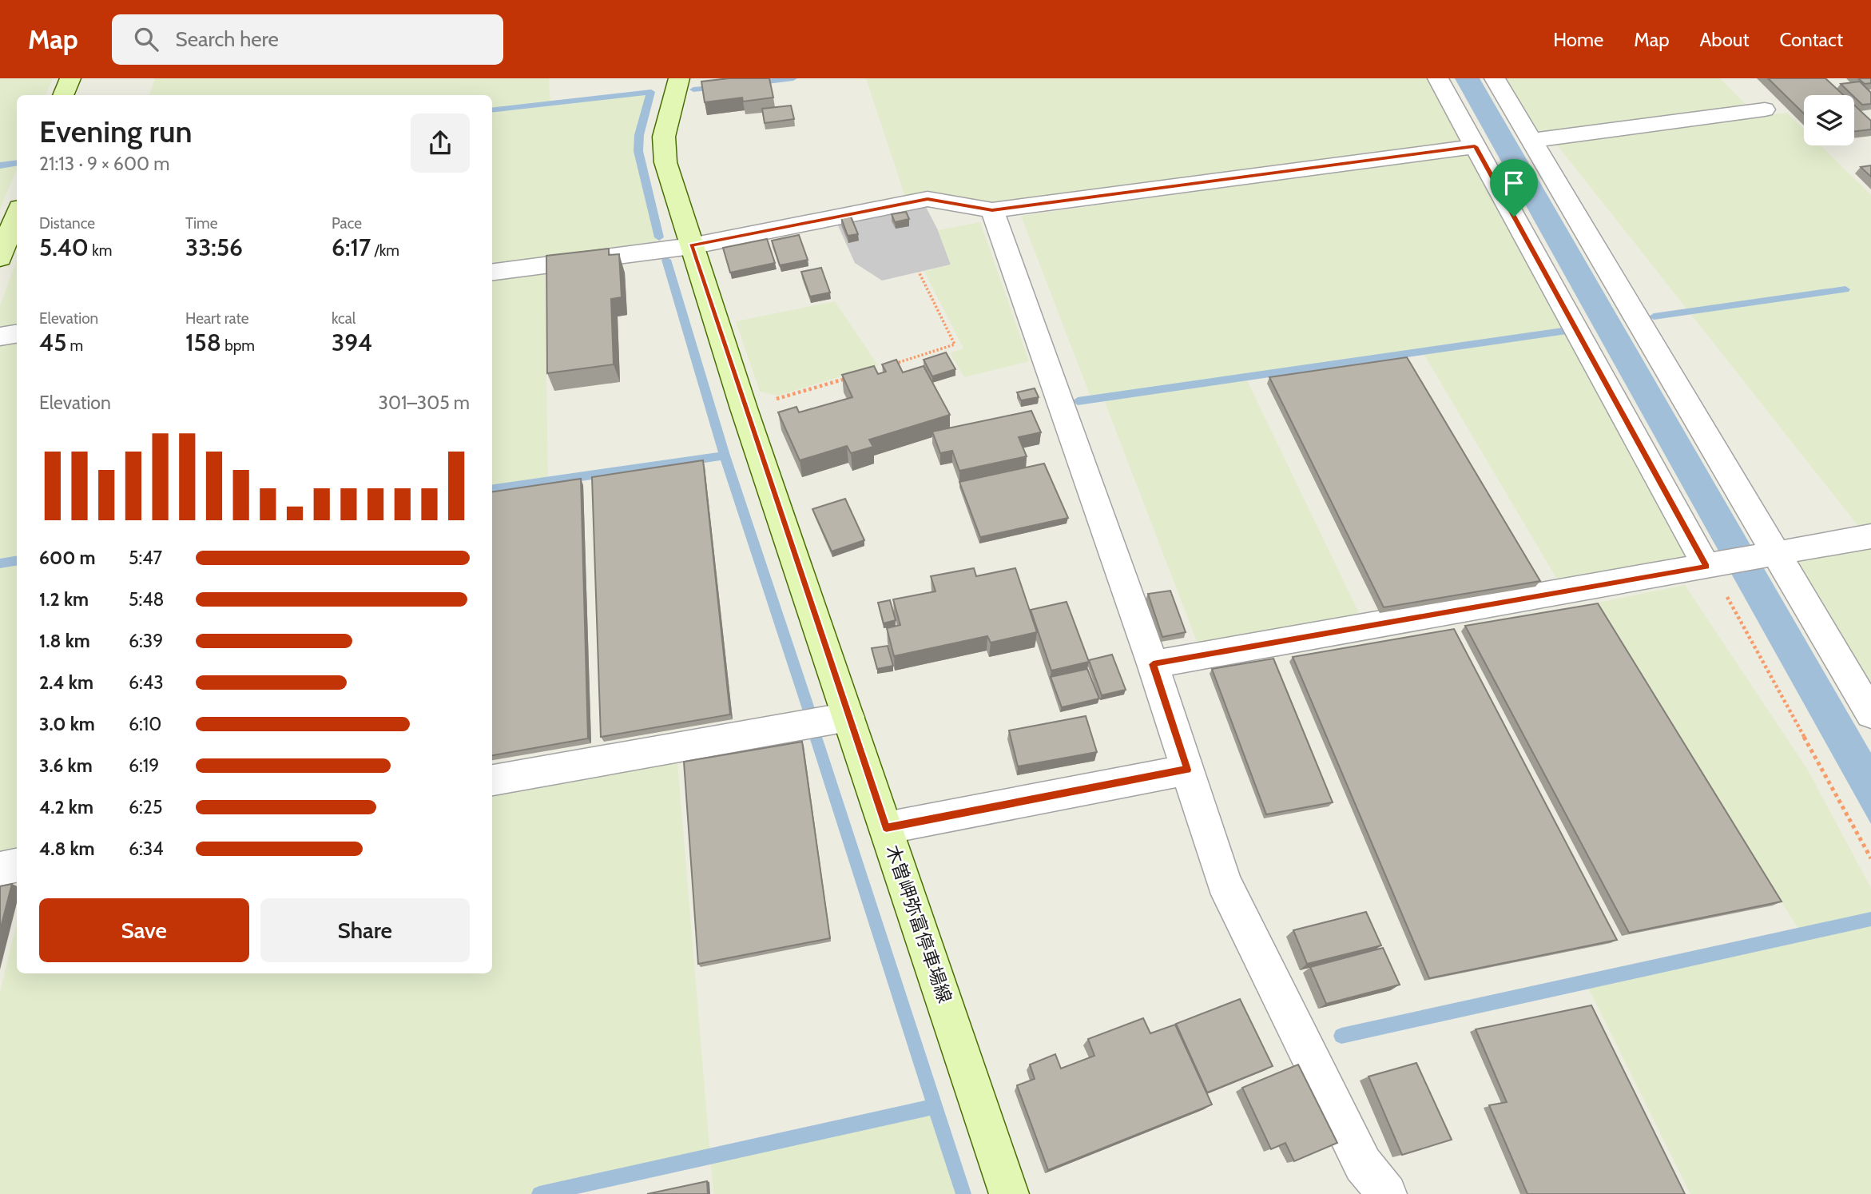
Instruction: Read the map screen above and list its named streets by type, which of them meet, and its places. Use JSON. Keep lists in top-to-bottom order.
{
  "streets": {
    "main road": ["木曽岬弥富停車場線"]
  },
  "page": {
    "header": "Map",
    "search": "Search here",
    "nav": [
      "Home",
      "Map",
      "About",
      "Contact"
    ],
    "heading": ["Evening run", "21:13 · 9 × 600 m"],
    "stats": [
      ["Distance", "5.40 km"],
      ["Time", "33:56"],
      ["Pace", "6:17 /km"],
      ["Elevation", "45 m"],
      ["Heart rate", "158 bpm"],
      ["kcal", "394"]
    ],
    "chart": ["Elevation", "301–305 m"],
    "list": [
      {
        "name": "600 m",
        "note": "5:47"
      },
      {
        "name": "1.2 km",
        "note": "5:48"
      },
      {
        "name": "1.8 km",
        "note": "6:39"
      },
      {
        "name": "2.4 km",
        "note": "6:43"
      },
      {
        "name": "3.0 km",
        "note": "6:10"
      },
      {
        "name": "3.6 km",
        "note": "6:19"
      },
      {
        "name": "4.2 km",
        "note": "6:25"
      },
      {
        "name": "4.8 km",
        "note": "6:34"
      }
    ],
    "buttons": ["Save", "Share"]
  }
}
